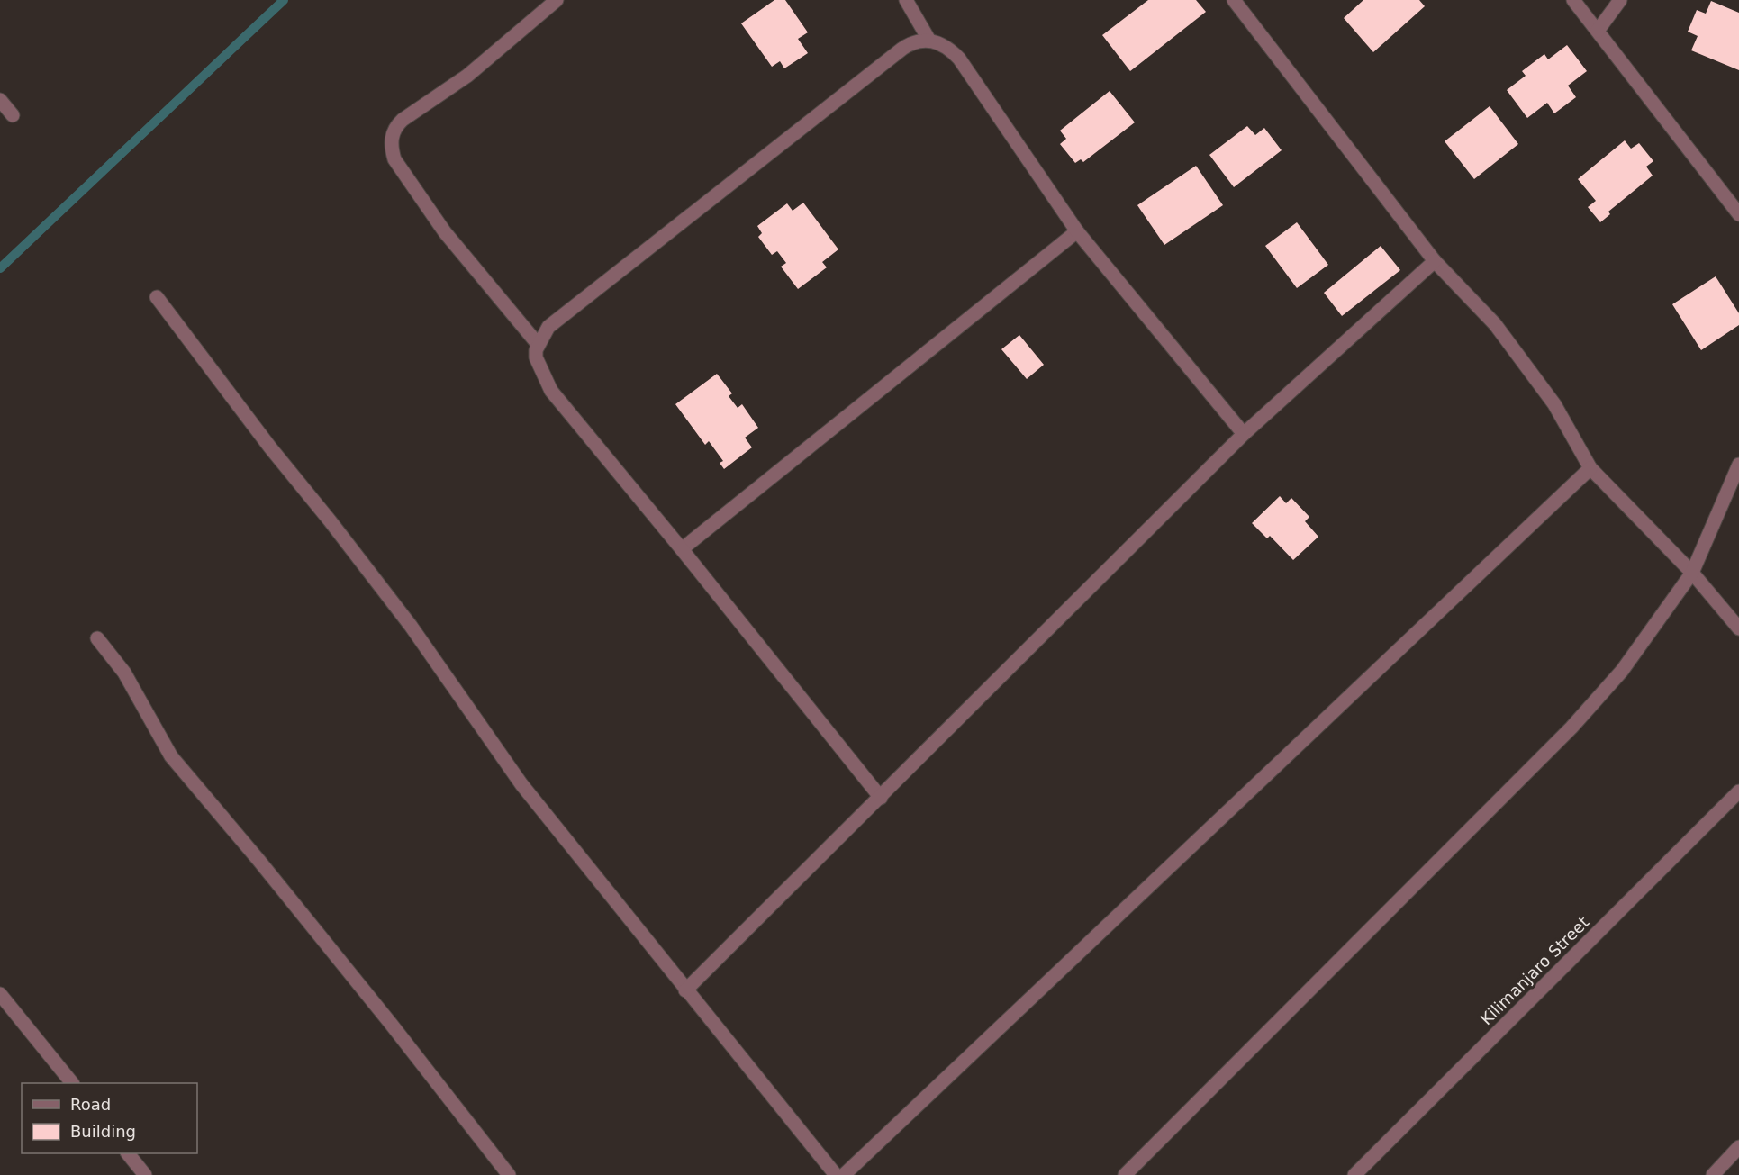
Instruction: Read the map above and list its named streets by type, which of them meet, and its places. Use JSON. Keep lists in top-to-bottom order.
{
  "streets": {
    "street": ["Kilimanjaro Street"]
  },
  "legend": ["Road", "Building"]
}
